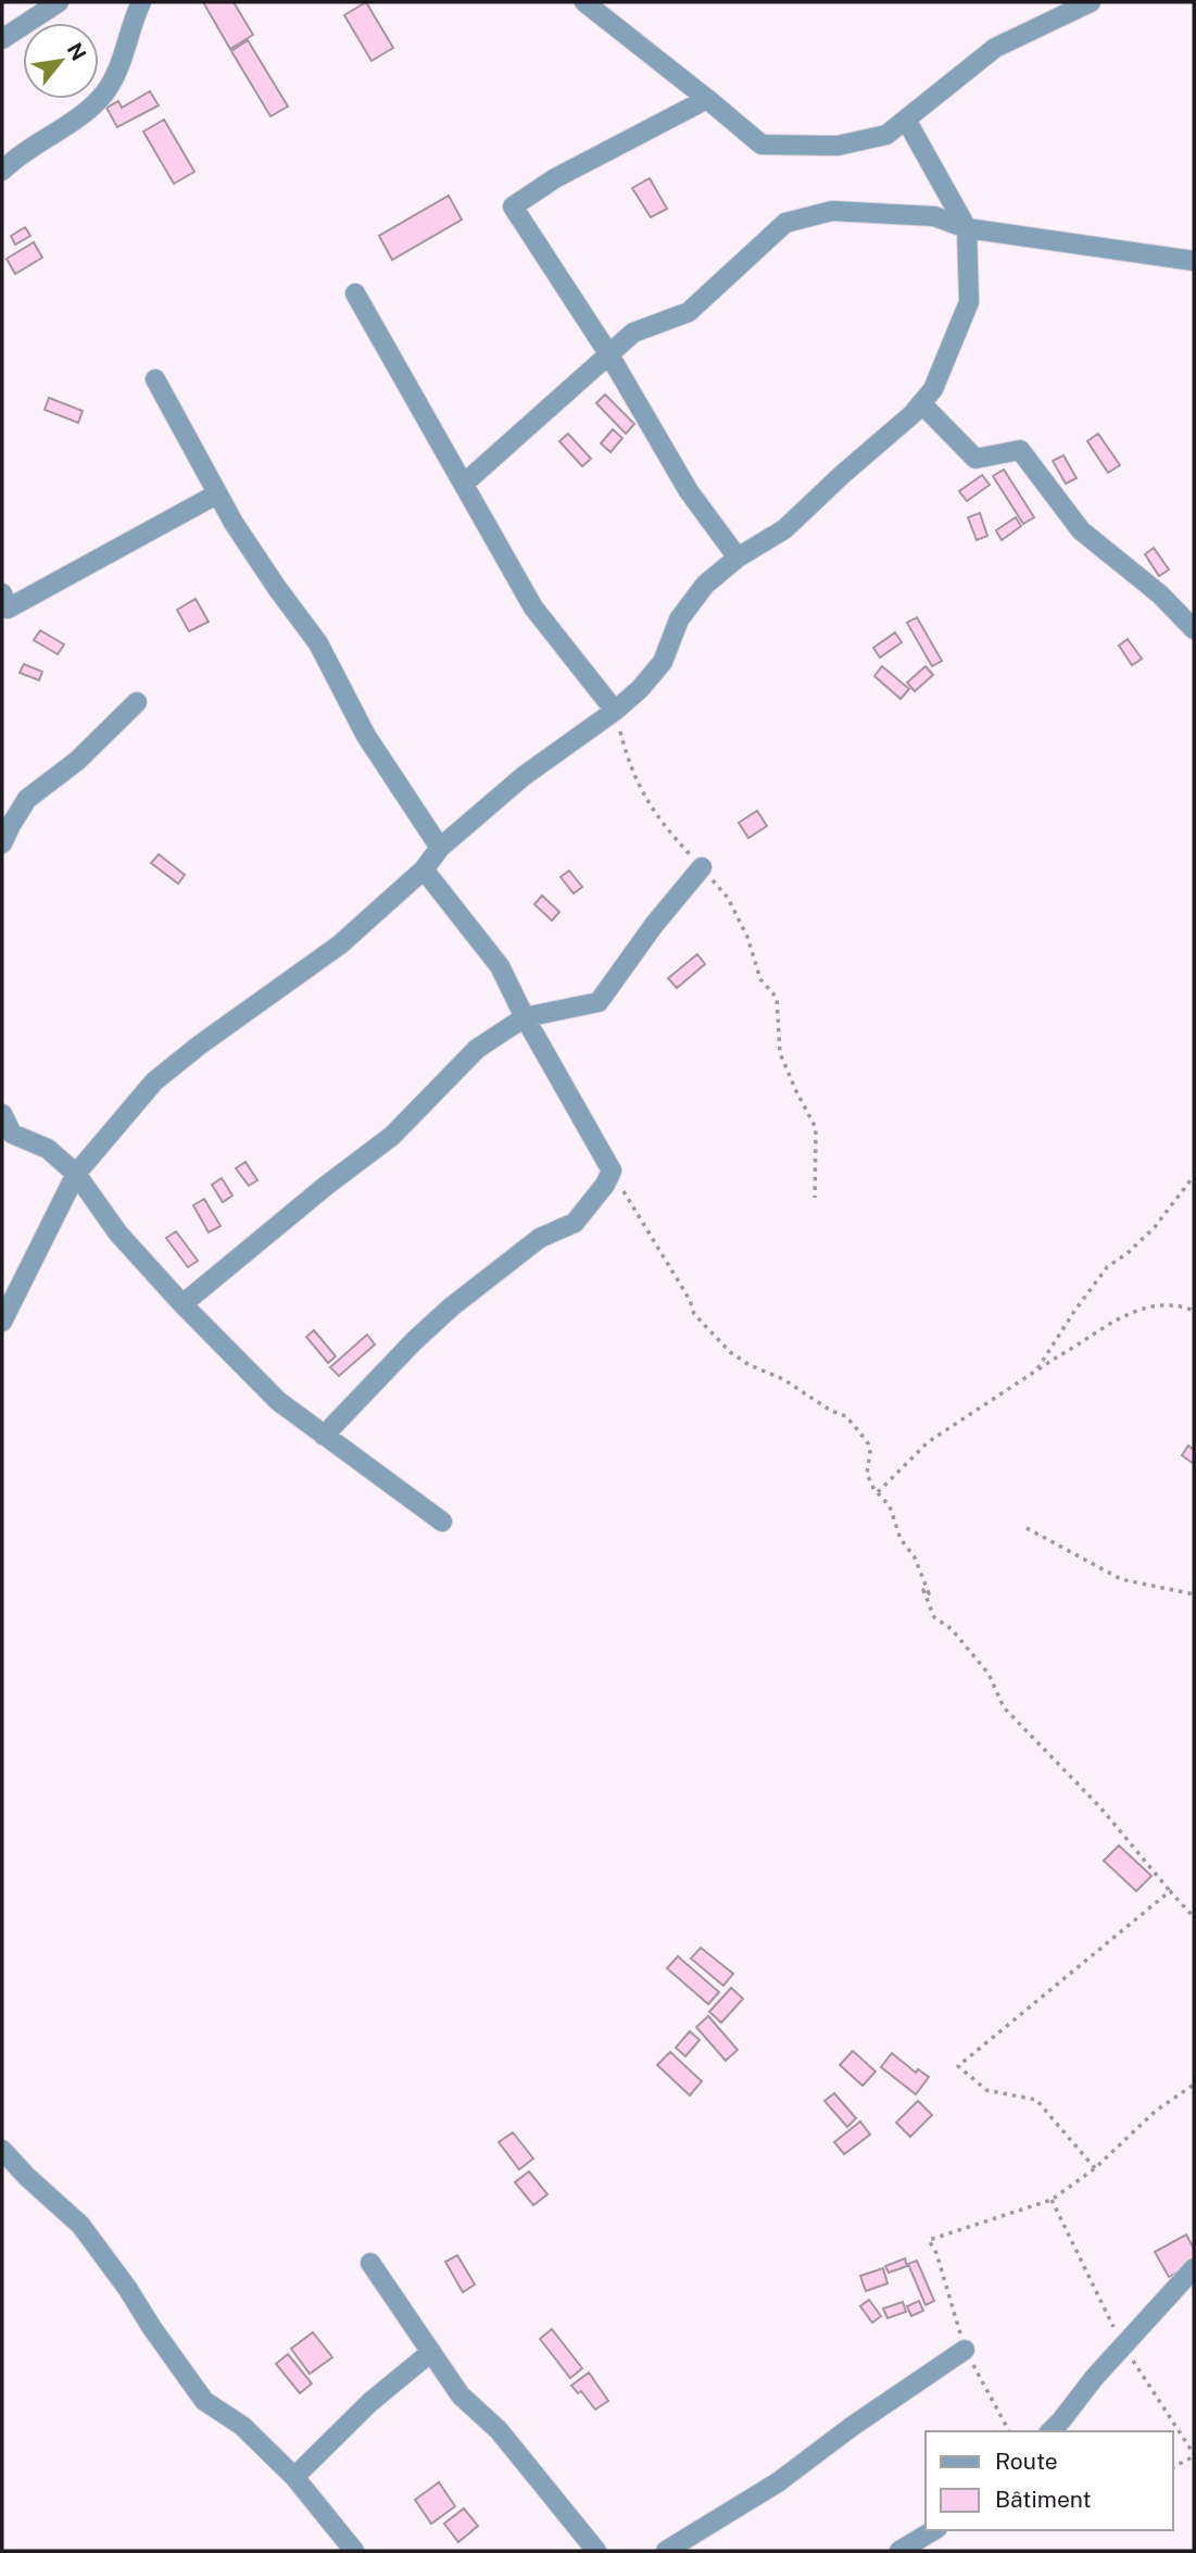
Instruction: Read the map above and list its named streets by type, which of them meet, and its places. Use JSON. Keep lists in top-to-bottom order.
{
  "legend": ["Route", "Bâtiment"],
  "north": "top right"
}
